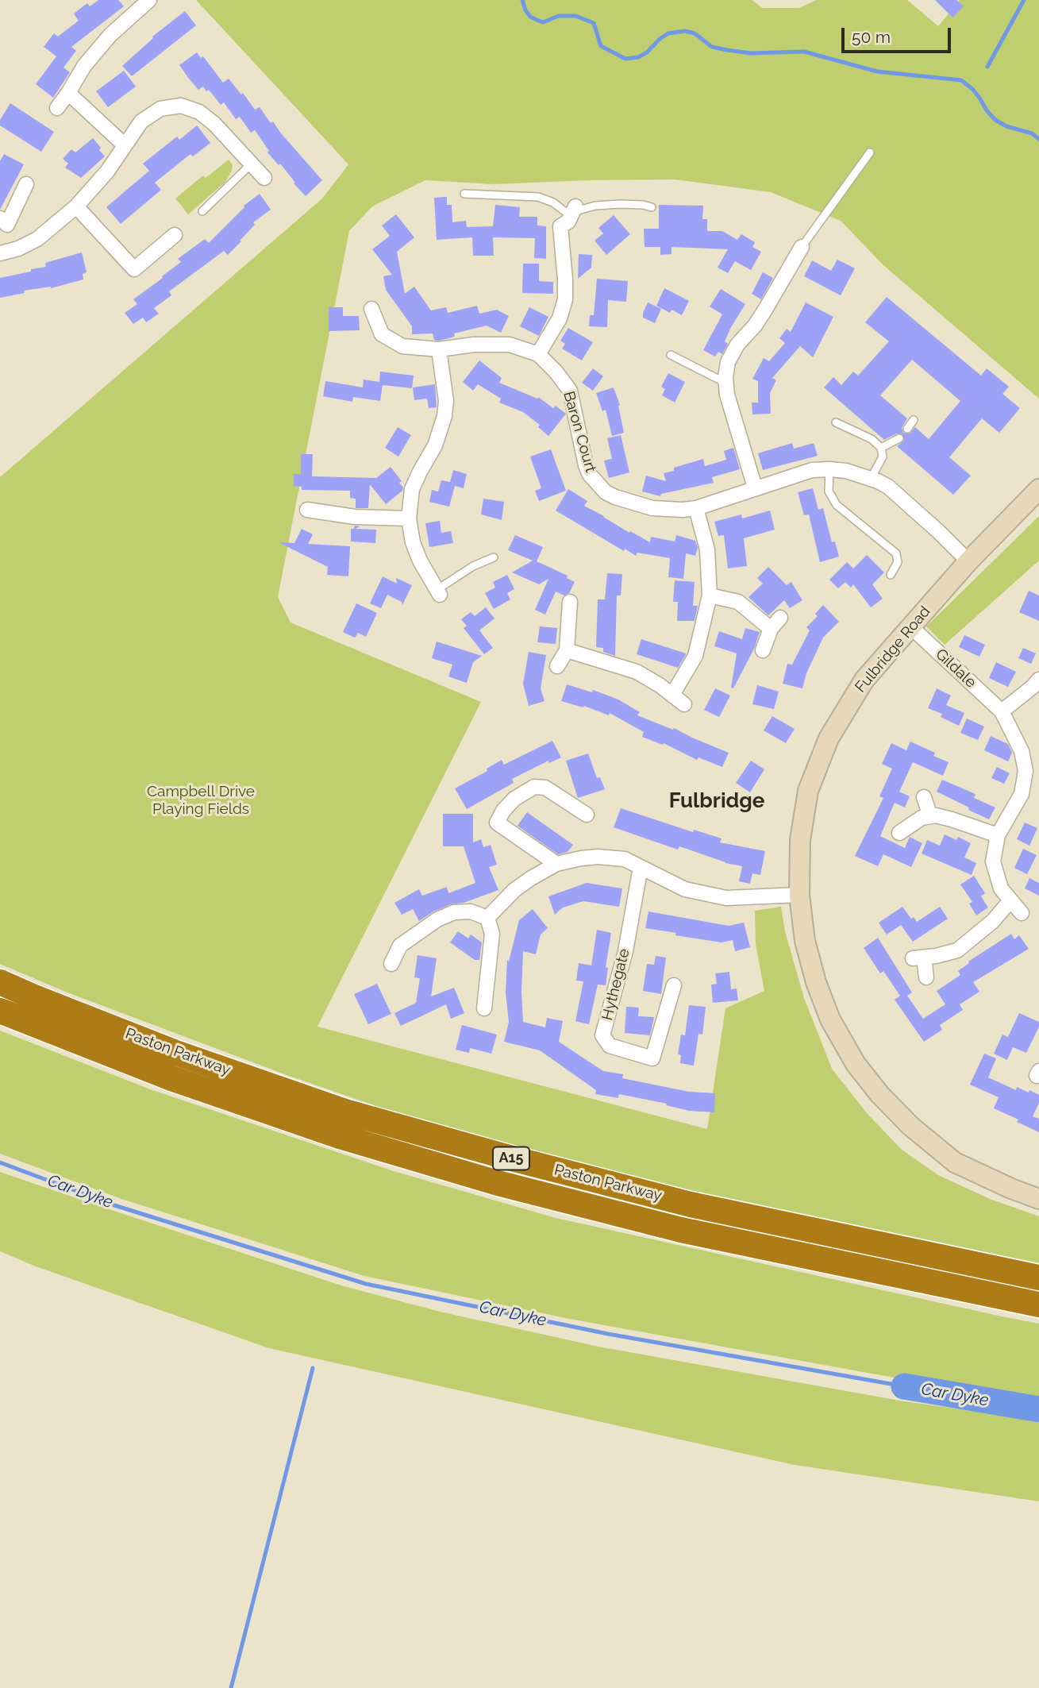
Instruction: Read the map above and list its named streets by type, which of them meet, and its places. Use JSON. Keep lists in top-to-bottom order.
{
  "streets": {
    "highway": ["Paston Parkway", "A15"],
    "street": [
      "Baron Court",
      "Fulbridge Road",
      "Gildale",
      "Hythegate"
    ]
  },
  "crossings": [
    ["Baron Court", "Fulbridge Road"],
    ["Fulbridge Road", "Gildale"]
  ],
  "districts": ["Fulbridge"],
  "water": ["Car Dyke"],
  "parks": ["Campbell Drive Playing Fields"],
  "scale_bar": "50 m"
}
